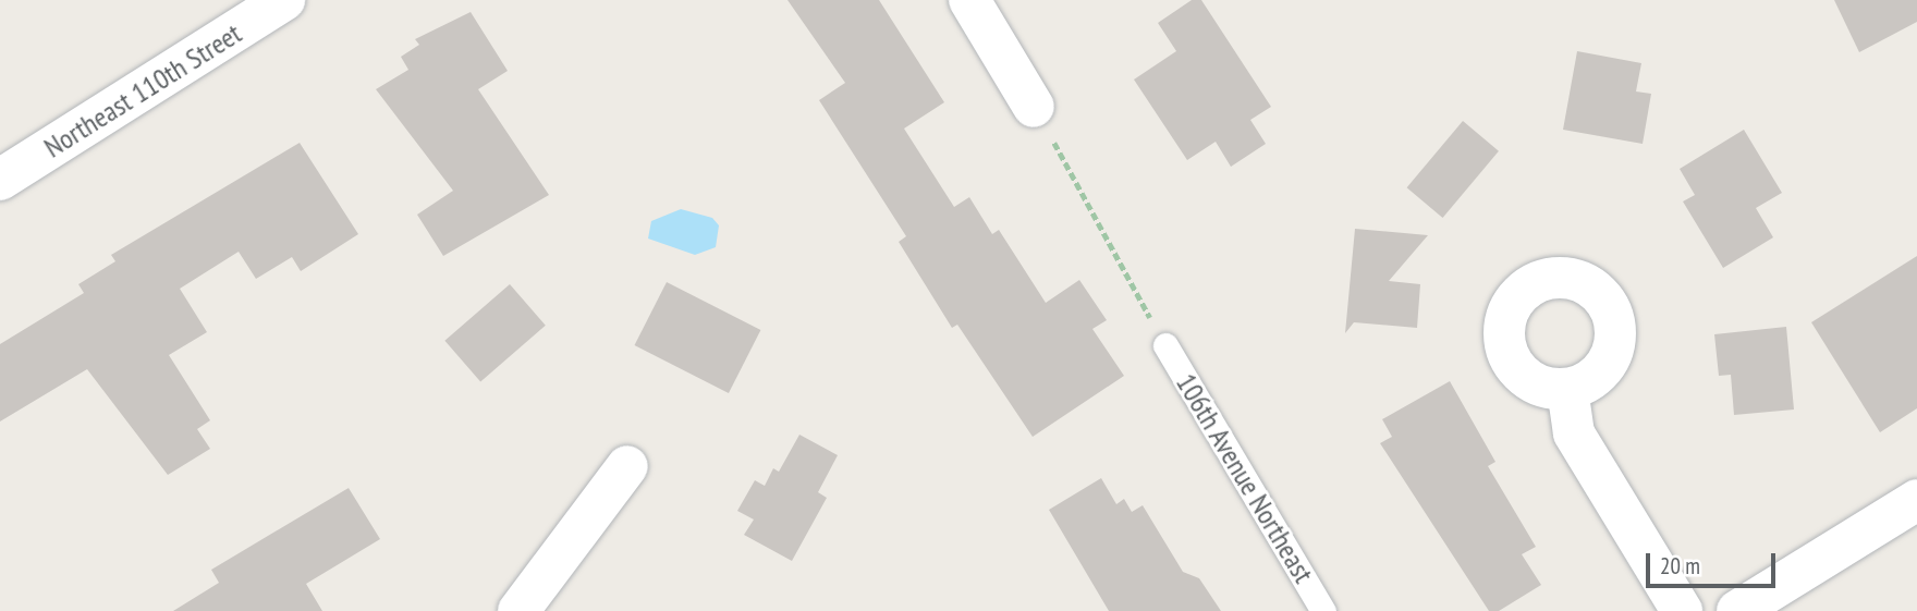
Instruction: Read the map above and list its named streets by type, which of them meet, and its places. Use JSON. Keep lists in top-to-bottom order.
{
  "streets": {
    "street": ["Northeast 110th Street"],
    "lane": ["106th Avenue Northeast"]
  },
  "scale_bar": "20 m"
}
